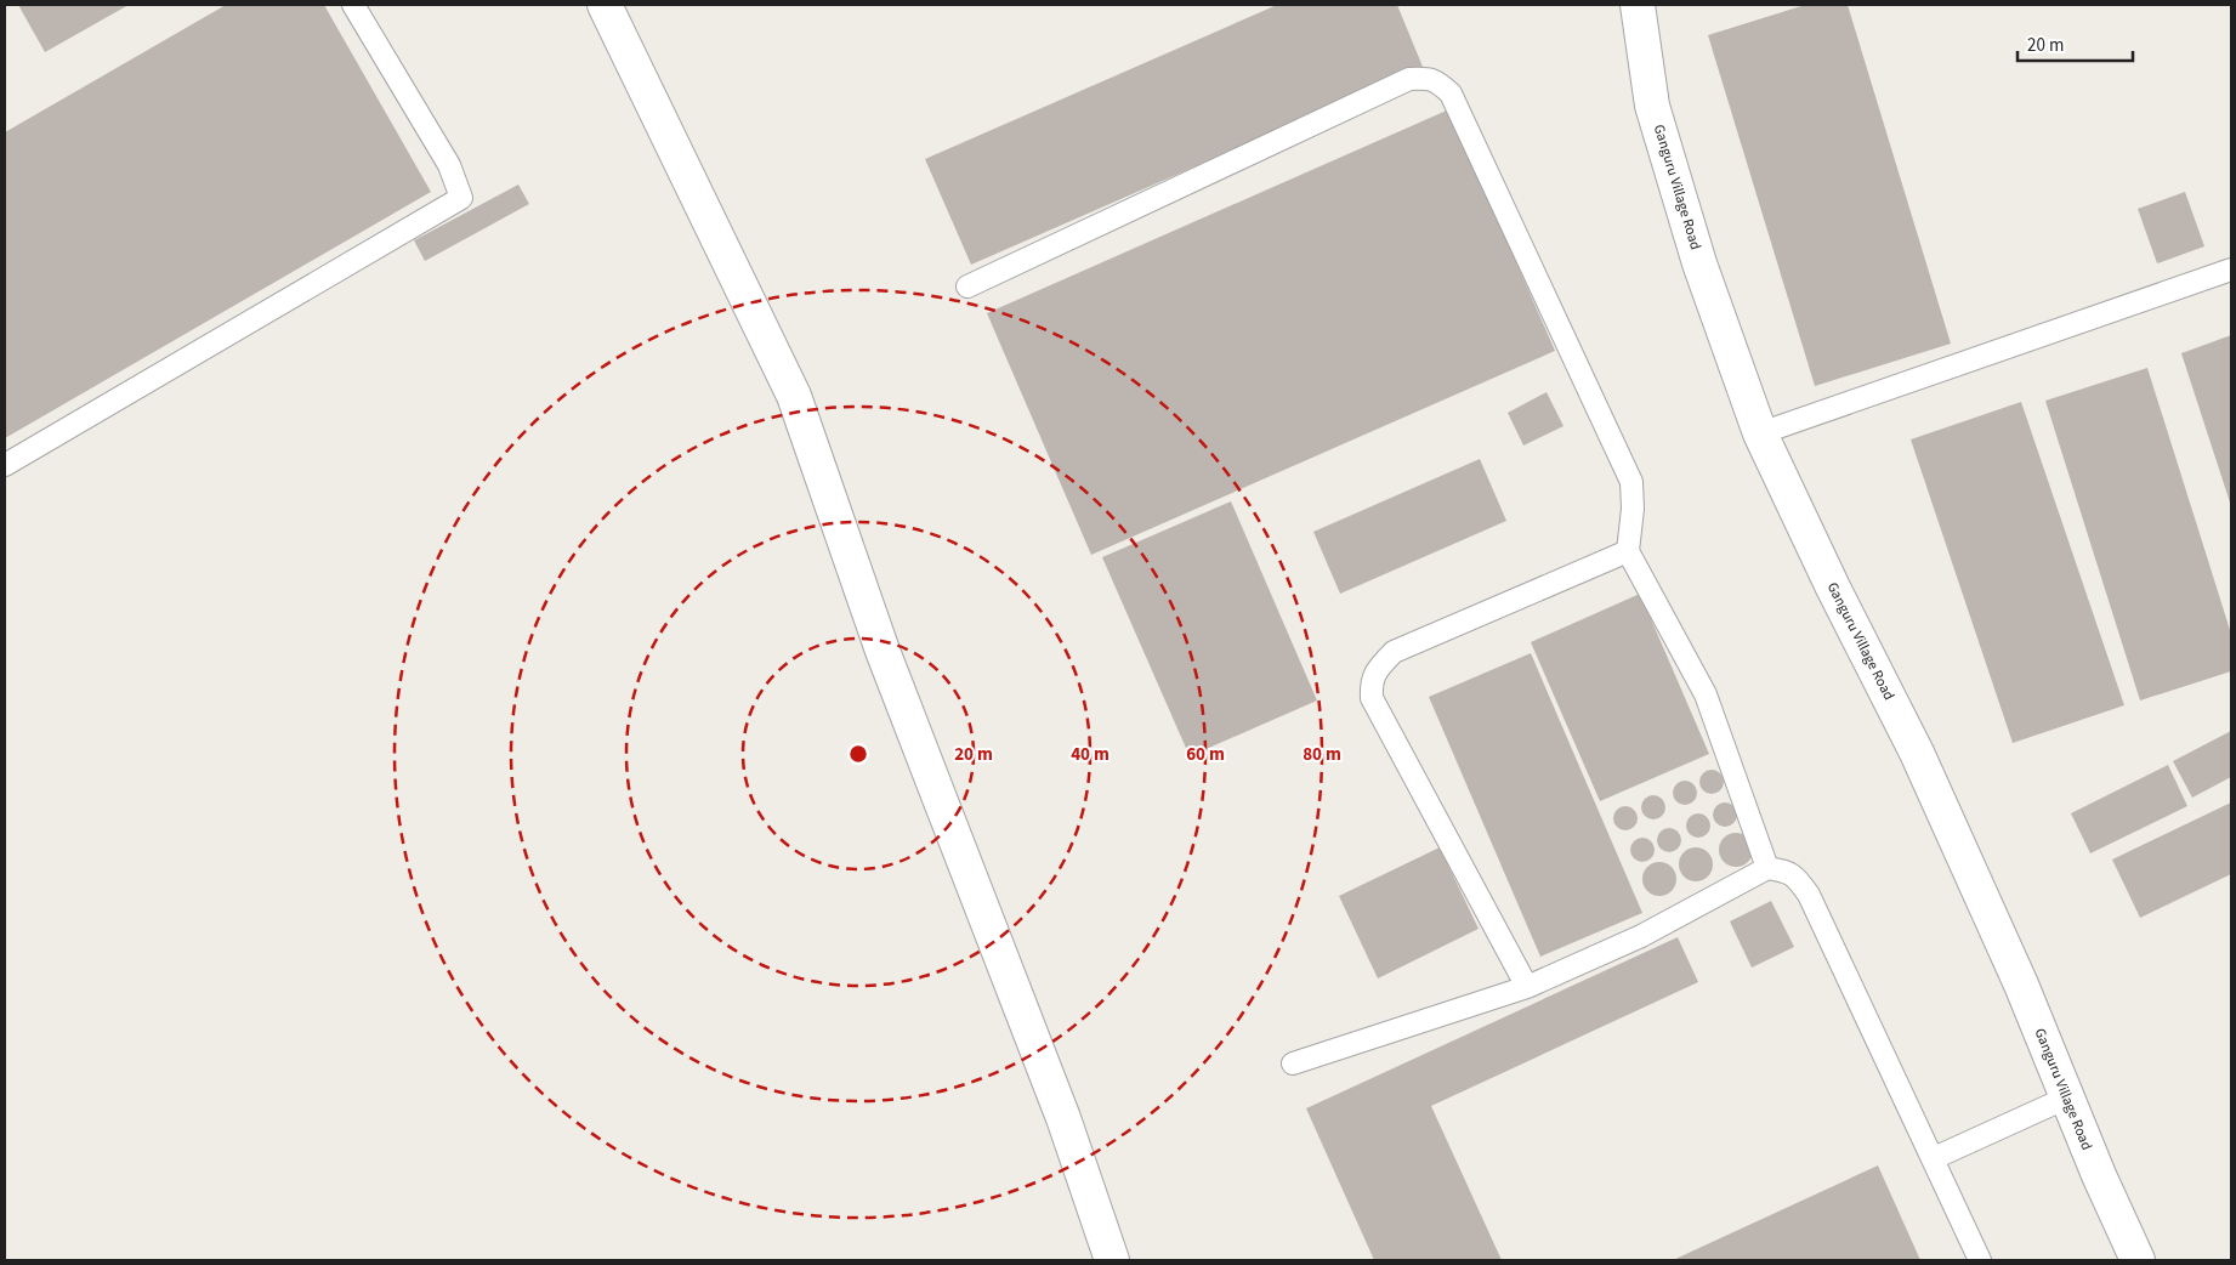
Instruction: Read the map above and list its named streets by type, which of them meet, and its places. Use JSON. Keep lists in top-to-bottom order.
{
  "streets": {
    "street": ["Ganguru Village Road"]
  },
  "scale_bar": "20 m",
  "rings": [
    "20 m",
    "40 m",
    "60 m",
    "80 m"
  ]
}
